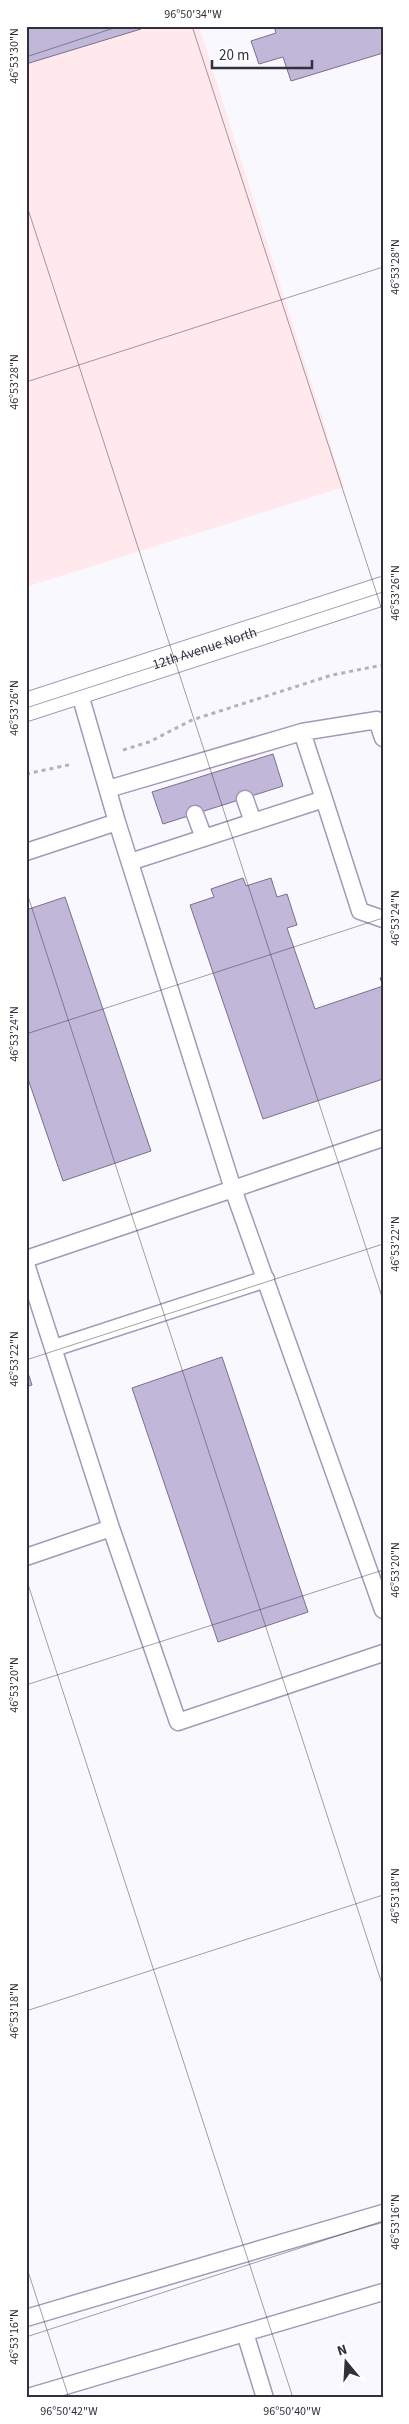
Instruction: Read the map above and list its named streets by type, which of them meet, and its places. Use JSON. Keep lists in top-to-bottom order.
{
  "streets": {
    "main road": ["12th Avenue North"]
  },
  "scale_bar": "20 m",
  "north": "top",
  "coordinates": [
    "96°50'34\"W",
    "46°53'30\"N",
    "46°53'28\"N",
    "46°53'26\"N",
    "46°53'24\"N",
    "46°53'22\"N",
    "46°53'20\"N",
    "46°53'18\"N",
    "46°53'16\"N",
    "96°50'42\"W",
    "96°50'40\"W"
  ]
}
